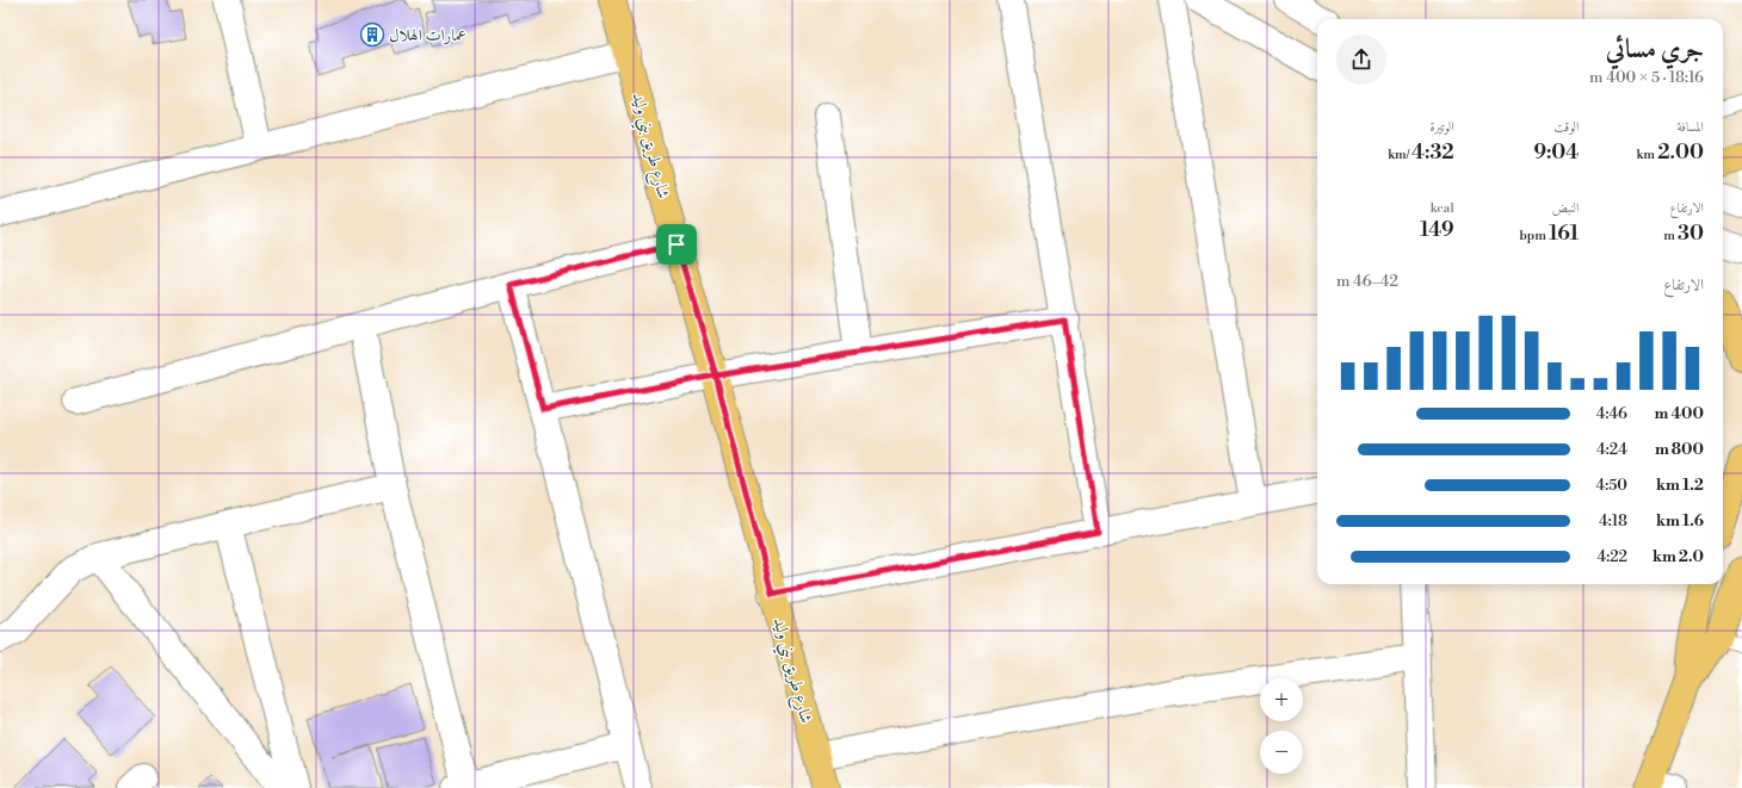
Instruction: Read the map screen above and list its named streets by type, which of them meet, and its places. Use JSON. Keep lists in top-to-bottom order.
{
  "streets": {
    "main road": ["شارع طريق بني وليد"]
  },
  "places": {
    "building": ["عمارات الهلال"]
  },
  "page": {
    "heading": ["جري مسائي", "18:16 · 5 × 400 m"],
    "stats": [
      ["المسافة", "2.00 km"],
      ["الوقت", "9:04"],
      ["الوتيرة", "4:32 /km"],
      ["الارتفاع", "30 m"],
      ["النبض", "161 bpm"],
      ["kcal", "149"]
    ],
    "chart": ["الارتفاع", "42–46 m"],
    "list": [
      {
        "name": "400 m",
        "note": "4:46"
      },
      {
        "name": "800 m",
        "note": "4:24"
      },
      {
        "name": "1.2 km",
        "note": "4:50"
      },
      {
        "name": "1.6 km",
        "note": "4:18"
      },
      {
        "name": "2.0 km",
        "note": "4:22"
      }
    ],
    "map_buttons": ["+", "−"]
  }
}
